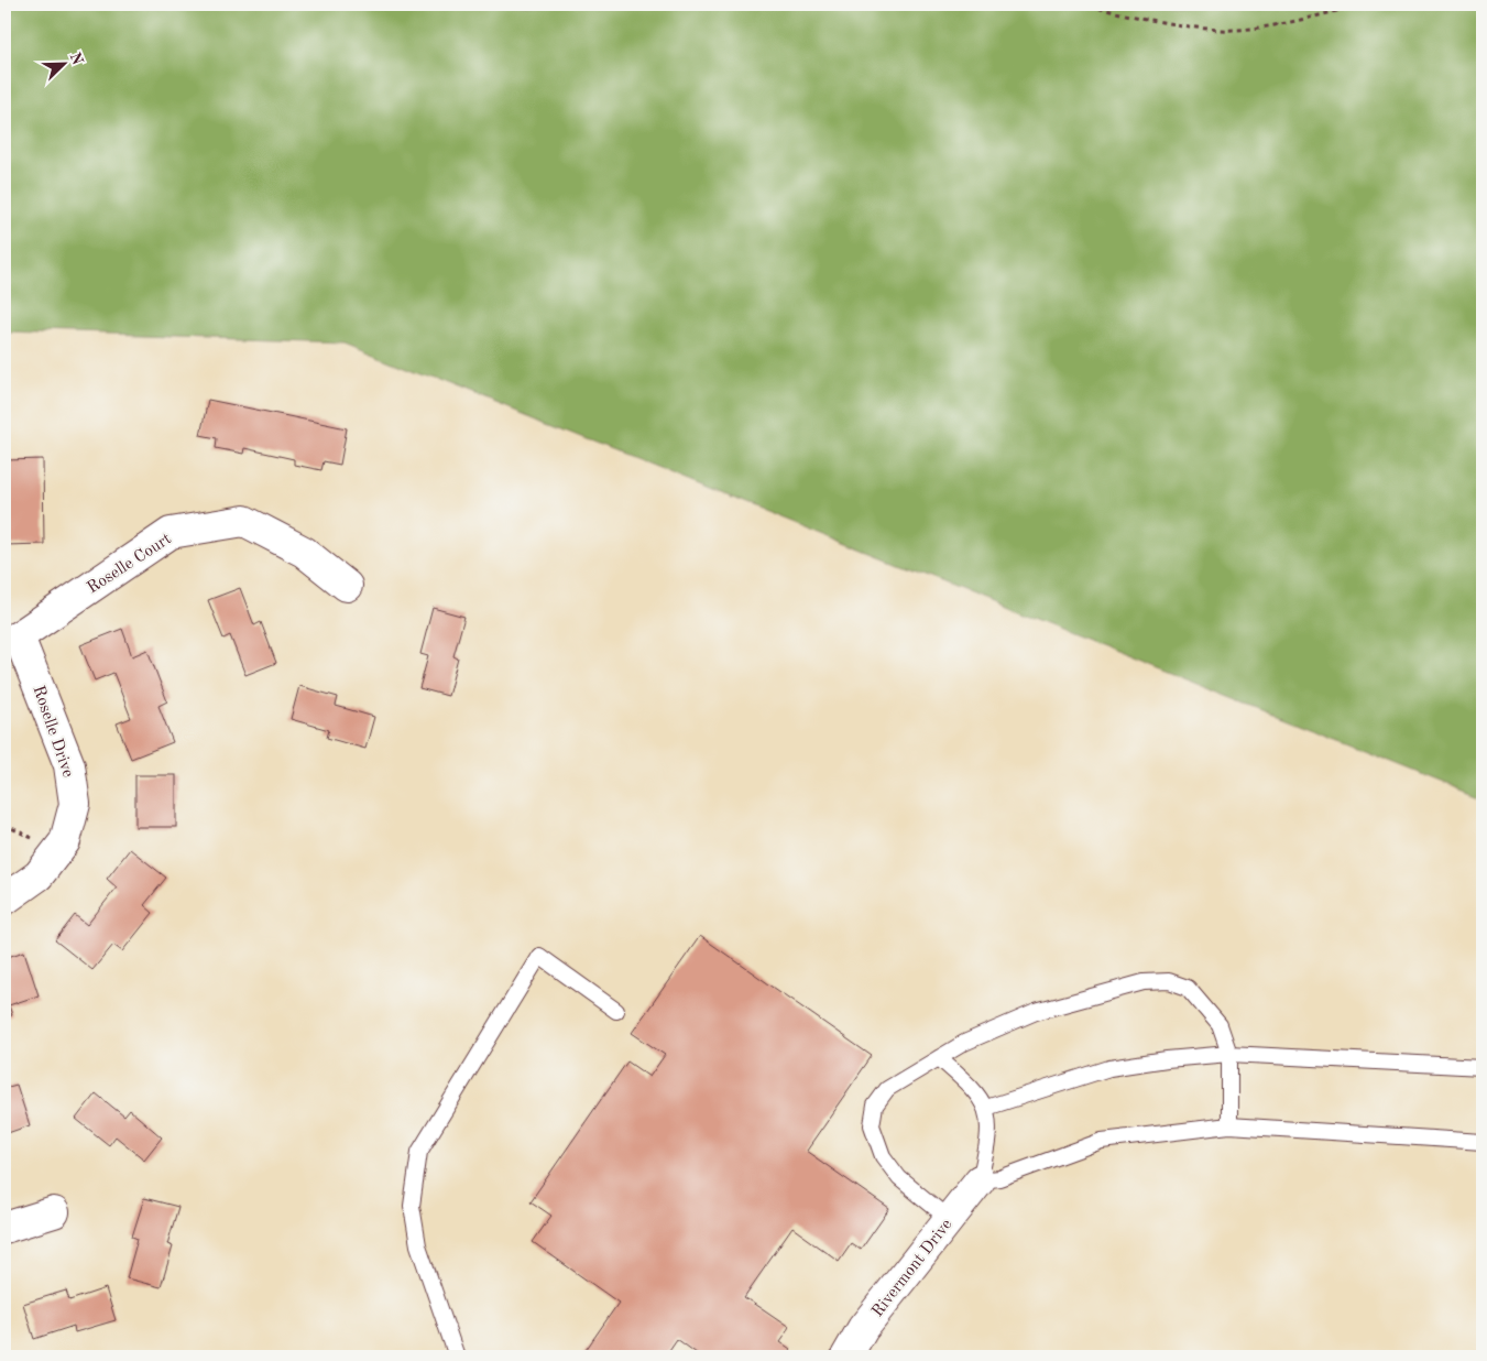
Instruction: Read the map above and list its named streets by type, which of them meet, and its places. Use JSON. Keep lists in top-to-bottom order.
{
  "streets": {
    "street": ["Roselle Court", "Roselle Drive", "Rivermont Drive"]
  },
  "crossings": [
    ["Roselle Court", "Roselle Drive"]
  ],
  "north": "top right"
}
